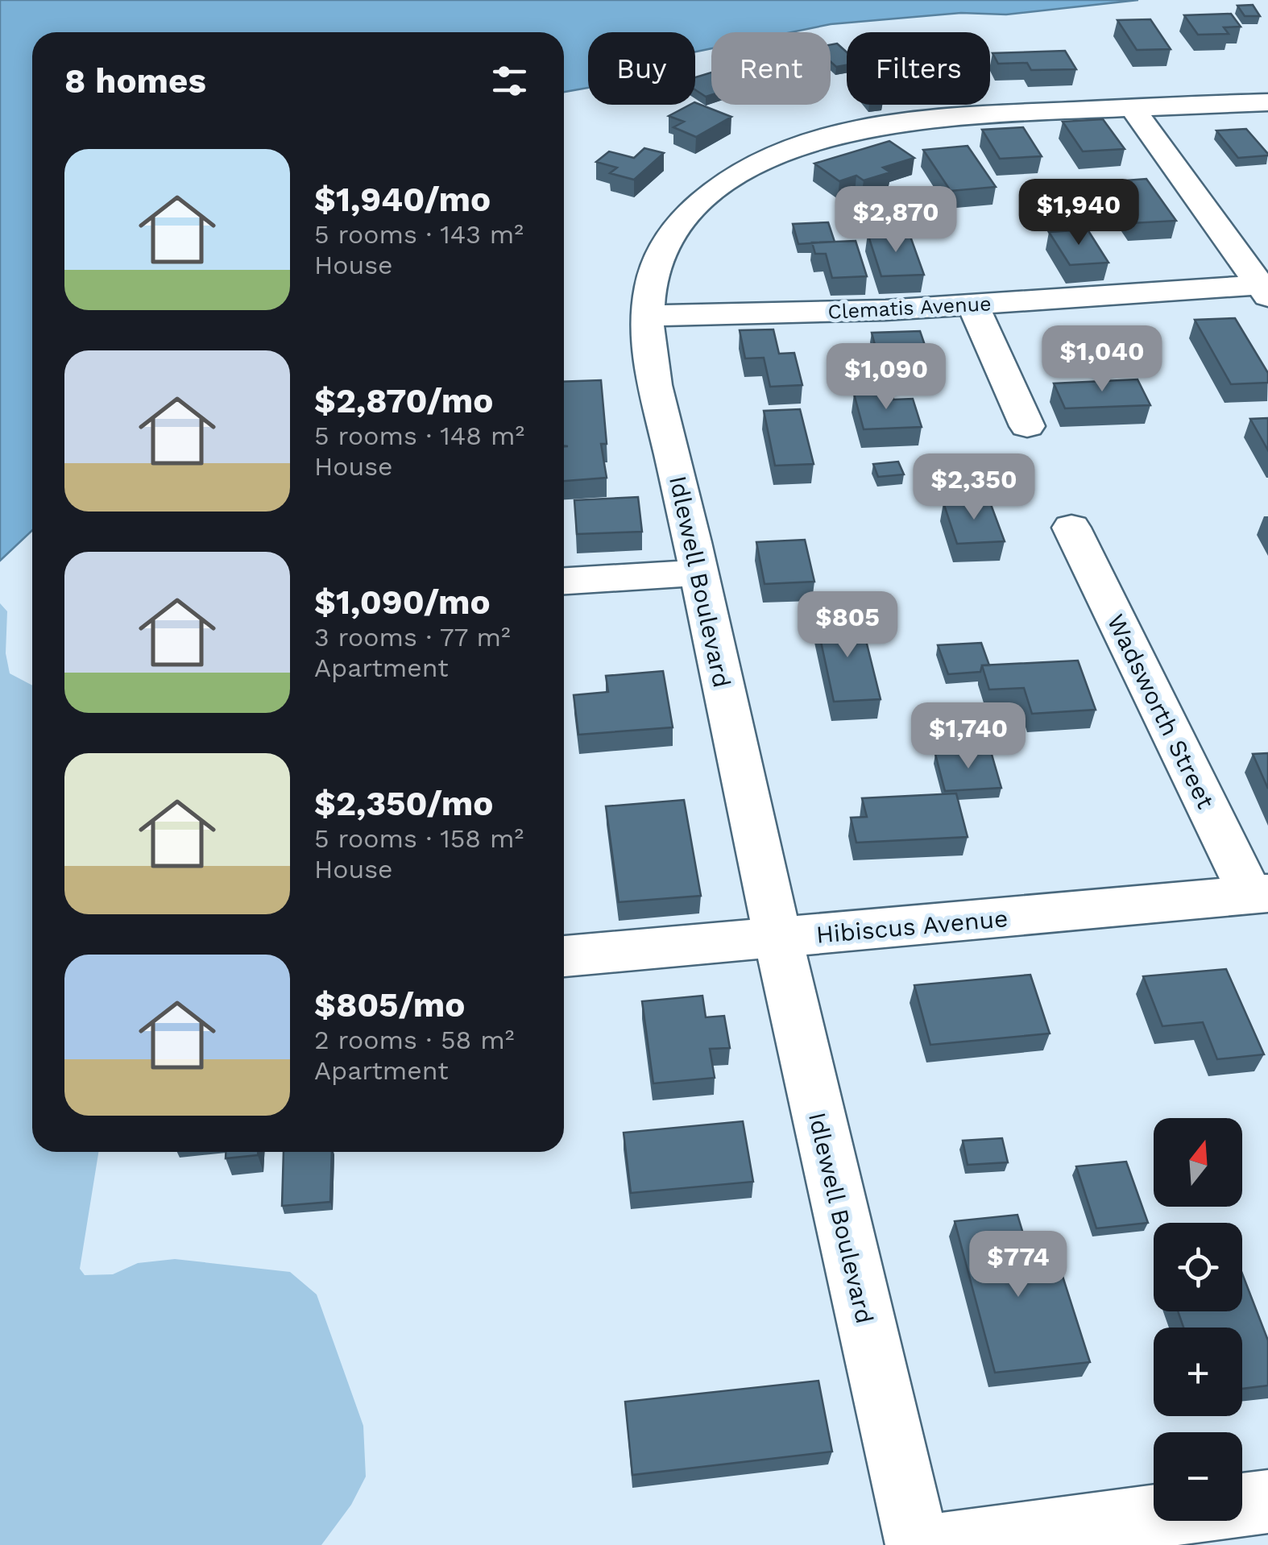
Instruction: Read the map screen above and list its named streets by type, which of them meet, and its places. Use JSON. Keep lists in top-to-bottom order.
{
  "streets": {
    "street": [
      "Clematis Avenue",
      "Idlewell Boulevard",
      "Wadsworth Street",
      "Hibiscus Avenue"
    ]
  },
  "crossings": [
    ["Clematis Avenue", "Idlewell Boulevard"],
    ["Idlewell Boulevard", "Hibiscus Avenue"],
    ["Wadsworth Street", "Hibiscus Avenue"]
  ],
  "north": "top",
  "page": {
    "chip": ["Buy", "Rent", "Filters"],
    "heading": "8 homes",
    "list": [
      {
        "name": "$1,940/mo",
        "note": "5 rooms · 143 m² · House"
      },
      {
        "name": "$2,870/mo",
        "note": "5 rooms · 148 m² · House"
      },
      {
        "name": "$1,090/mo",
        "note": "3 rooms · 77 m² · Apartment"
      },
      {
        "name": "$2,350/mo",
        "note": "5 rooms · 158 m² · House"
      },
      {
        "name": "$805/mo",
        "note": "2 rooms · 58 m² · Apartment"
      }
    ],
    "price": [
      "$1,940",
      "$2,870",
      "$1,040",
      "$1,090",
      "$2,350",
      "$805",
      "$1,740",
      "$774"
    ],
    "map_buttons": ["+", "−"]
  }
}
